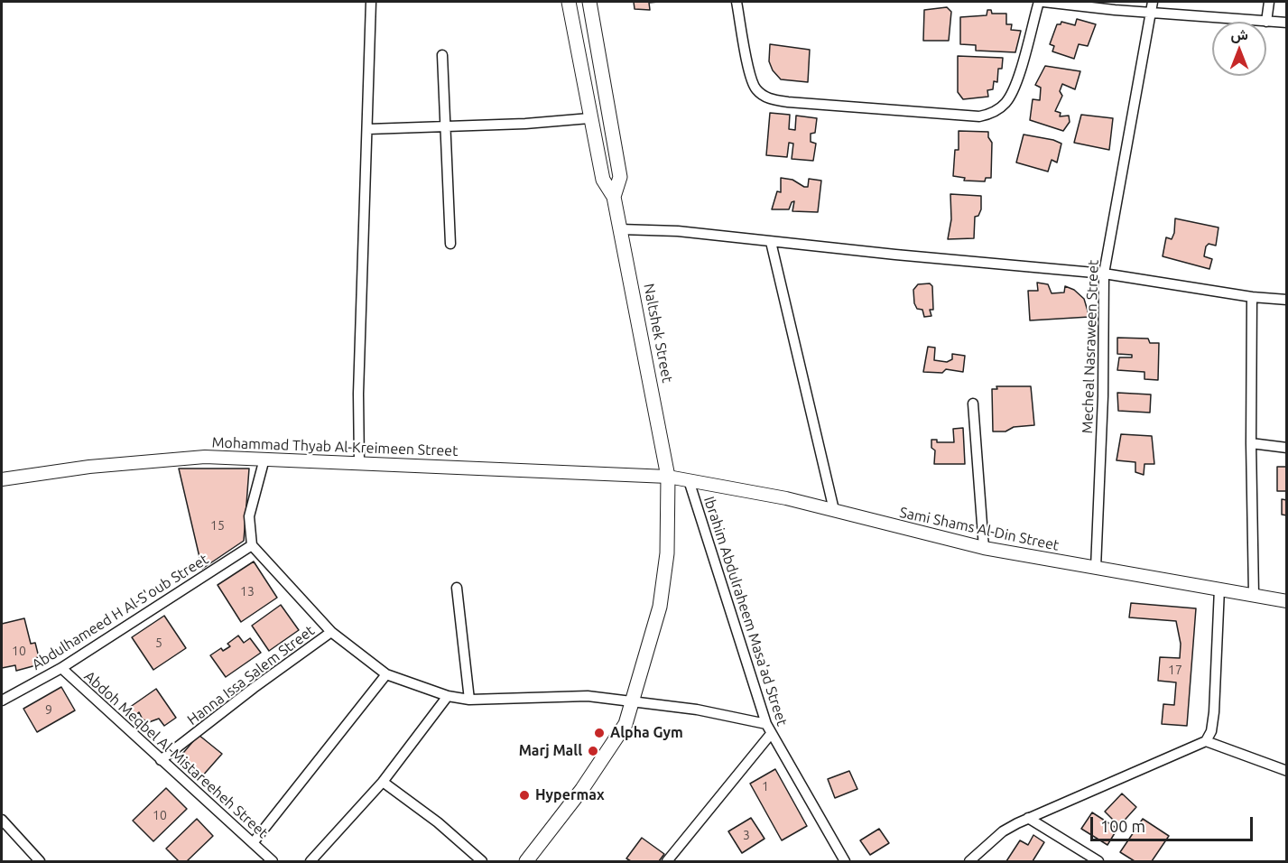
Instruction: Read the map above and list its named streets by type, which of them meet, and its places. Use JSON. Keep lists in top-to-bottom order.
{
  "streets": {
    "main road": ["Naltshek Street"],
    "street": [
      "Mecheal Nasraween Street",
      "Mohammad Thyab Al-Kreimeen Street",
      "Sami Shams Al-Din Street",
      "Ibrahim Abdulraheem Masa'ad Street",
      "Abdulhameed H Al-S'oub Street",
      "Hanna Issa Salem Street",
      "Abdoh Meqbel Al-Mistareeheh Street"
    ]
  },
  "crossings": [
    ["Naltshek Street", "Mohammad Thyab Al-Kreimeen Street"],
    ["Naltshek Street", "Sami Shams Al-Din Street"],
    ["Mecheal Nasraween Street", "Sami Shams Al-Din Street"],
    ["Mohammad Thyab Al-Kreimeen Street", "Sami Shams Al-Din Street"],
    ["Sami Shams Al-Din Street", "Ibrahim Abdulraheem Masa'ad Street"],
    ["Abdulhameed H Al-S'oub Street", "Abdoh Meqbel Al-Mistareeheh Street"],
    ["Hanna Issa Salem Street", "Abdoh Meqbel Al-Mistareeheh Street"]
  ],
  "places": ["Alpha Gym", "Marj Mall", "Hypermax"],
  "house_numbers": [
    "15",
    "13",
    "5",
    "10",
    "17",
    "9",
    "1",
    "10",
    "3"
  ],
  "scale_bar": "100 m",
  "north": "top"
}
